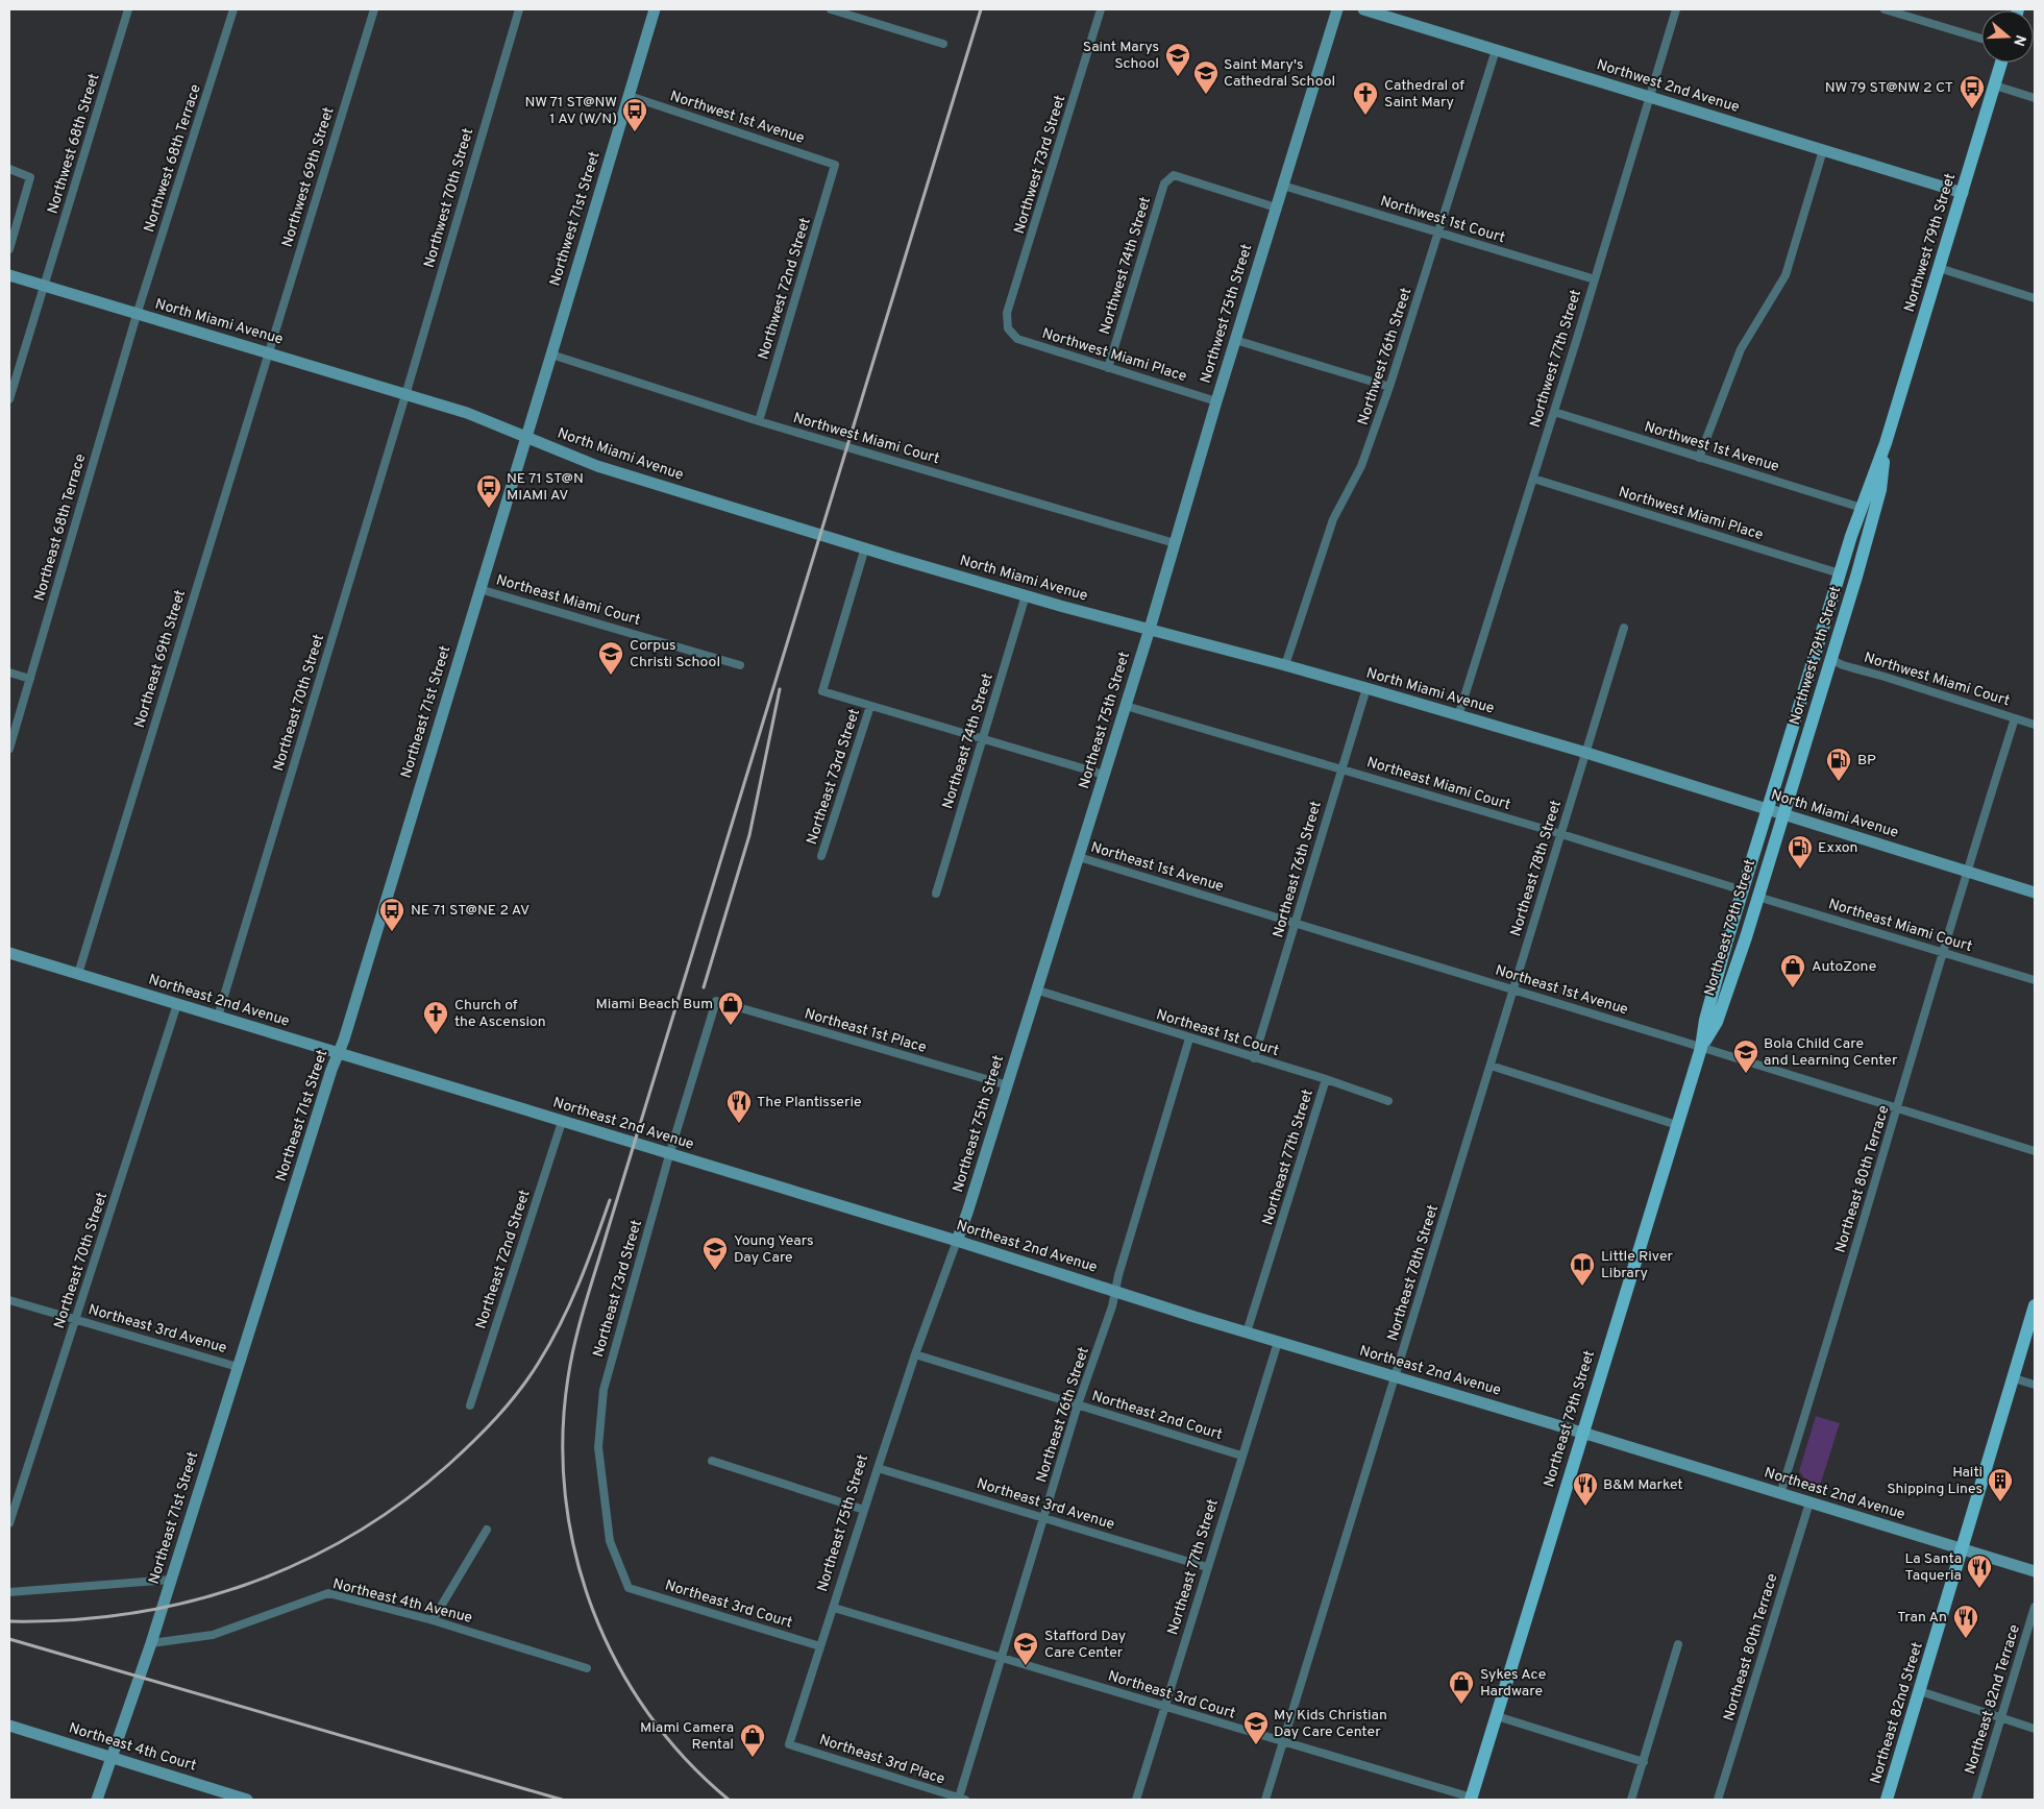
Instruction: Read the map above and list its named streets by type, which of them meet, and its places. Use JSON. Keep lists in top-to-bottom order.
{
  "streets": {
    "main road": [
      "Northwest 2nd Avenue",
      "Northwest 71st Street",
      "Northwest 79th Street",
      "Northwest 75th Street",
      "North Miami Avenue",
      "Northeast 71st Street",
      "Northeast 75th Street",
      "Northeast 79th Street",
      "Northeast 2nd Avenue",
      "Northeast 82nd Street",
      "Northeast 4th Court"
    ],
    "street": [
      "Northwest 1st Avenue",
      "Northwest 68th Street",
      "Northwest 68th Terrace",
      "Northwest 73rd Street",
      "Northwest 69th Street",
      "Northwest 70th Street",
      "Northwest 1st Court",
      "Northwest 74th Street",
      "Northwest 72nd Street",
      "Northwest Miami Place",
      "Northwest 76th Street",
      "Northwest 77th Street",
      "Northwest Miami Court",
      "Northeast 68th Terrace",
      "Northeast Miami Court",
      "Northeast 69th Street",
      "Northeast 70th Street",
      "Northeast 74th Street",
      "Northeast 73rd Street",
      "Northeast 1st Avenue",
      "Northeast 78th Street",
      "Northeast 76th Street",
      "Northeast 1st Place",
      "Northeast 1st Court",
      "Northeast 77th Street",
      "Northeast 80th Terrace",
      "Northeast 72nd Street",
      "Northeast 3rd Avenue",
      "Northeast 2nd Court",
      "Northeast 4th Avenue",
      "Northeast 3rd Court",
      "Northeast 82nd Terrace",
      "Northeast 3rd Place"
    ]
  },
  "crossings": [
    ["Northwest 2nd Avenue", "Northwest 79th Street"],
    ["Northwest 2nd Avenue", "Northwest 76th Street"],
    ["Northwest 2nd Avenue", "Northwest 77th Street"],
    ["Northwest 1st Avenue", "Northwest 71st Street"],
    ["Northwest 1st Avenue", "Northwest 79th Street"],
    ["Northwest 1st Avenue", "Northwest 72nd Street"],
    ["Northwest 1st Avenue", "Northwest 77th Street"],
    ["Northwest 68th Street", "North Miami Avenue"],
    ["Northwest 68th Terrace", "North Miami Avenue"],
    ["Northwest 68th Terrace", "Northeast 68th Terrace"],
    ["Northwest 73rd Street", "Northwest Miami Place"],
    ["Northwest 69th Street", "North Miami Avenue"],
    ["Northwest 69th Street", "Northeast 69th Street"],
    ["Northwest 70th Street", "North Miami Avenue"],
    ["Northwest 70th Street", "Northeast 70th Street"],
    ["Northwest 71st Street", "North Miami Avenue"],
    ["Northwest 71st Street", "Northwest Miami Court"],
    ["Northwest 71st Street", "Northeast 71st Street"],
    ["Northwest 1st Court", "Northwest 75th Street"],
    ["Northwest 1st Court", "Northwest 76th Street"],
    ["Northwest 1st Court", "Northwest 77th Street"],
    ["Northwest 79th Street", "North Miami Avenue"],
    ["Northwest 79th Street", "Northwest Miami Place"],
    ["Northwest 79th Street", "Northwest Miami Court"],
    ["Northwest 79th Street", "Northeast 79th Street"],
    ["Northwest 74th Street", "Northwest 75th Street"],
    ["Northwest 74th Street", "Northwest Miami Place"],
    ["Northwest 72nd Street", "Northwest Miami Court"],
    ["Northwest 75th Street", "North Miami Avenue"],
    ["Northwest 75th Street", "Northwest Miami Place"],
    ["Northwest 75th Street", "Northwest Miami Court"],
    ["Northwest 75th Street", "Northeast 75th Street"],
    ["North Miami Avenue", "Northwest 76th Street"],
    ["North Miami Avenue", "Northwest 77th Street"],
    ["North Miami Avenue", "Northeast 68th Terrace"],
    ["North Miami Avenue", "Northeast 69th Street"],
    ["North Miami Avenue", "Northeast 70th Street"],
    ["North Miami Avenue", "Northeast 71st Street"],
    ["North Miami Avenue", "Northeast 75th Street"],
    ["North Miami Avenue", "Northeast 74th Street"],
    ["North Miami Avenue", "Northeast 78th Street"],
    ["North Miami Avenue", "Northeast 76th Street"],
    ["North Miami Avenue", "Northeast 79th Street"],
    ["North Miami Avenue", "Northeast 80th Terrace"],
    ["Northwest Miami Place", "Northwest 77th Street"],
    ["Northwest Miami Court", "Northeast 80th Terrace"],
    ["Northeast Miami Court", "Northeast 71st Street"],
    ["Northeast Miami Court", "Northeast 75th Street"],
    ["Northeast Miami Court", "Northeast 78th Street"],
    ["Northeast Miami Court", "Northeast 76th Street"],
    ["Northeast Miami Court", "Northeast 79th Street"],
    ["Northeast Miami Court", "Northeast 80th Terrace"],
    ["Northeast 69th Street", "Northeast 2nd Avenue"],
    ["Northeast 70th Street", "Northeast 2nd Avenue"],
    ["Northeast 70th Street", "Northeast 3rd Avenue"],
    ["Northeast 71st Street", "Northeast 2nd Avenue"],
    ["Northeast 71st Street", "Northeast 3rd Avenue"],
    ["Northeast 71st Street", "Northeast 4th Avenue"],
    ["Northeast 71st Street", "Northeast 4th Court"],
    ["Northeast 75th Street", "Northeast 1st Avenue"],
    ["Northeast 75th Street", "Northeast 2nd Avenue"],
    ["Northeast 75th Street", "Northeast 1st Place"],
    ["Northeast 75th Street", "Northeast 1st Court"],
    ["Northeast 75th Street", "Northeast 3rd Avenue"],
    ["Northeast 75th Street", "Northeast 2nd Court"],
    ["Northeast 75th Street", "Northeast 3rd Court"],
    ["Northeast 75th Street", "Northeast 3rd Place"],
    ["Northeast 73rd Street", "Northeast 2nd Avenue"],
    ["Northeast 73rd Street", "Northeast 1st Place"],
    ["Northeast 73rd Street", "Northeast 3rd Court"],
    ["Northeast 1st Avenue", "Northeast 78th Street"],
    ["Northeast 1st Avenue", "Northeast 76th Street"],
    ["Northeast 1st Avenue", "Northeast 79th Street"],
    ["Northeast 1st Avenue", "Northeast 80th Terrace"],
    ["Northeast 78th Street", "Northeast 2nd Avenue"],
    ["Northeast 78th Street", "Northeast 3rd Court"],
    ["Northeast 76th Street", "Northeast 2nd Avenue"],
    ["Northeast 76th Street", "Northeast 1st Court"],
    ["Northeast 76th Street", "Northeast 3rd Avenue"],
    ["Northeast 76th Street", "Northeast 2nd Court"],
    ["Northeast 76th Street", "Northeast 3rd Court"],
    ["Northeast 76th Street", "Northeast 3rd Place"],
    ["Northeast 79th Street", "Northeast 2nd Avenue"],
    ["Northeast 79th Street", "Northeast 3rd Court"],
    ["Northeast 2nd Avenue", "Northeast 77th Street"],
    ["Northeast 2nd Avenue", "Northeast 80th Terrace"],
    ["Northeast 2nd Avenue", "Northeast 72nd Street"],
    ["Northeast 2nd Avenue", "Northeast 82nd Street"],
    ["Northeast 1st Court", "Northeast 77th Street"],
    ["Northeast 77th Street", "Northeast 3rd Avenue"],
    ["Northeast 77th Street", "Northeast 2nd Court"],
    ["Northeast 77th Street", "Northeast 3rd Court"]
  ],
  "places": {
    "school or university": [
      "Saint Marys School",
      "Saint Mary's Cathedral School",
      "Corpus Christi School",
      "Bola Child Care and Learning Center",
      "Young Years Day Care",
      "Stafford Day Care Center",
      "My Kids Christian Day Care Center"
    ],
    "bus stop": [
      "NW 79 ST@NW 2 CT",
      "NW 71 ST@NW 1 AV (W/N)",
      "NE 71 ST@N MIAMI AV",
      "NE 71 ST@NE 2 AV"
    ],
    "church": ["Cathedral of Saint Mary", "Church of the Ascension"],
    "fuel station": ["BP", "Exxon"],
    "shop": [
      "AutoZone",
      "Miami Beach Bum",
      "Sykes Ace Hardware",
      "Miami Camera Rental"
    ],
    "restaurant": [
      "The Plantisserie",
      "B&M Market",
      "La Santa Taqueria",
      "Tran An"
    ],
    "library": ["Little River Library"],
    "building": ["Haiti Shipping Lines"]
  },
  "north": "right"
}
